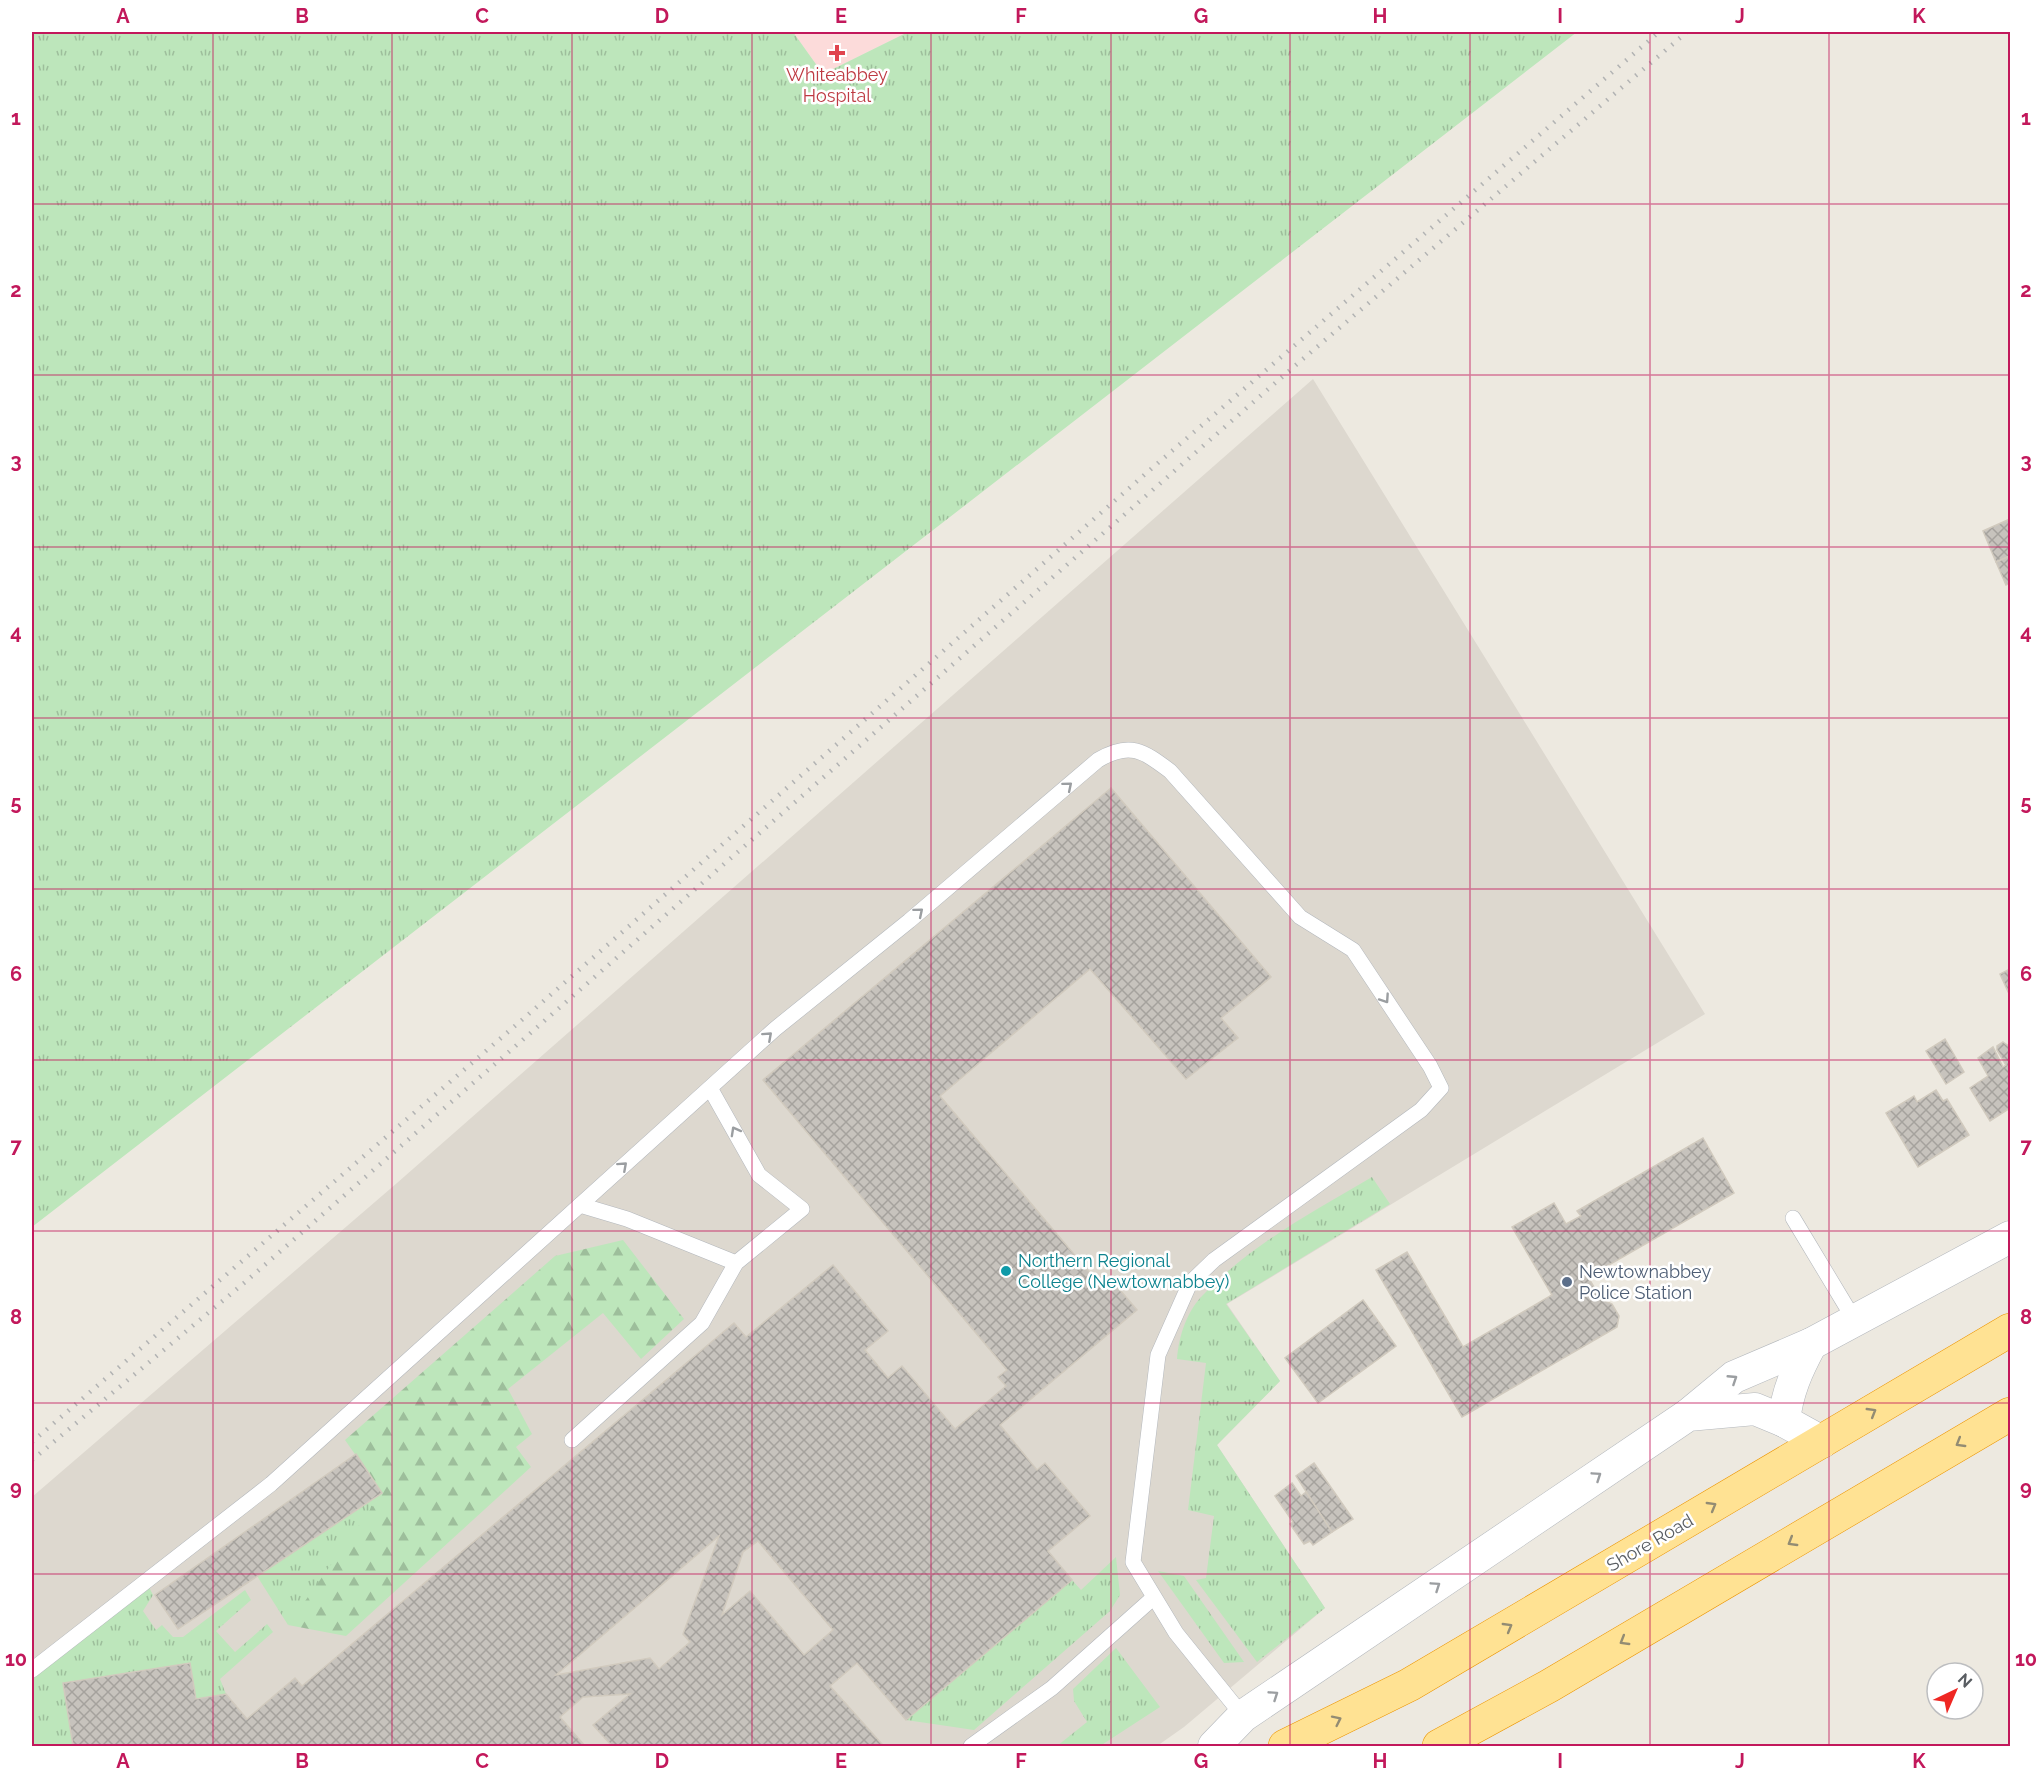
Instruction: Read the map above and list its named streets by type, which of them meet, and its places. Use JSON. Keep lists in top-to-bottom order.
{
  "streets": {
    "highway": ["Shore Road"]
  },
  "places": {
    "health": ["Whiteabbey Hospital"],
    "other": ["Northern Regional College (Newtownabbey)", "Newtownabbey Police Station"]
  },
  "north": "top right",
  "grid": {
    "columns": [
      "A",
      "B",
      "C",
      "D",
      "E",
      "F",
      "G",
      "H",
      "I",
      "J",
      "K"
    ],
    "rows": [
      "1",
      "2",
      "3",
      "4",
      "5",
      "6",
      "7",
      "8",
      "9",
      "10"
    ]
  }
}
